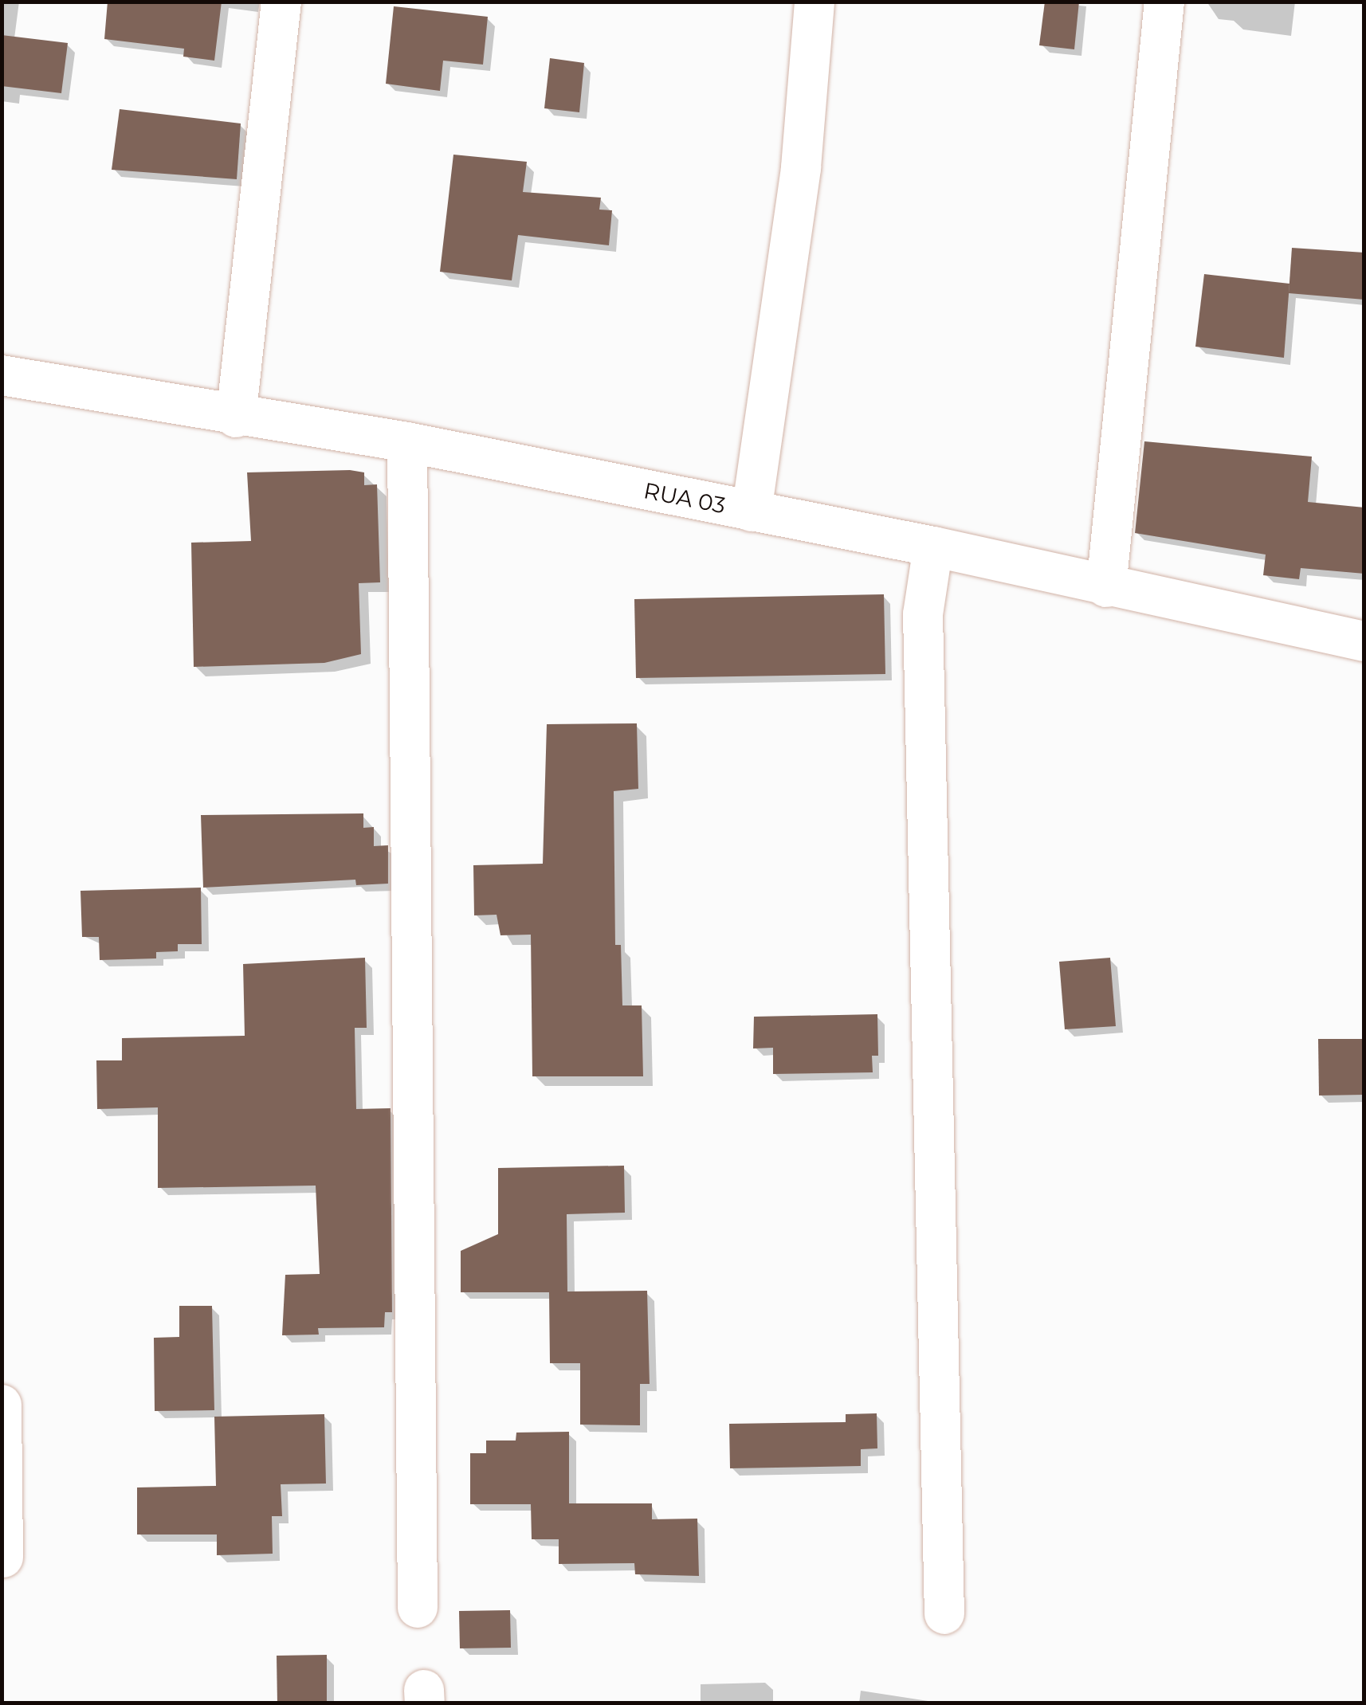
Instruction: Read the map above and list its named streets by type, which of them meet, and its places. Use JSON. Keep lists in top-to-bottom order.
{
  "streets": {
    "street": ["RUA 03"]
  }
}
